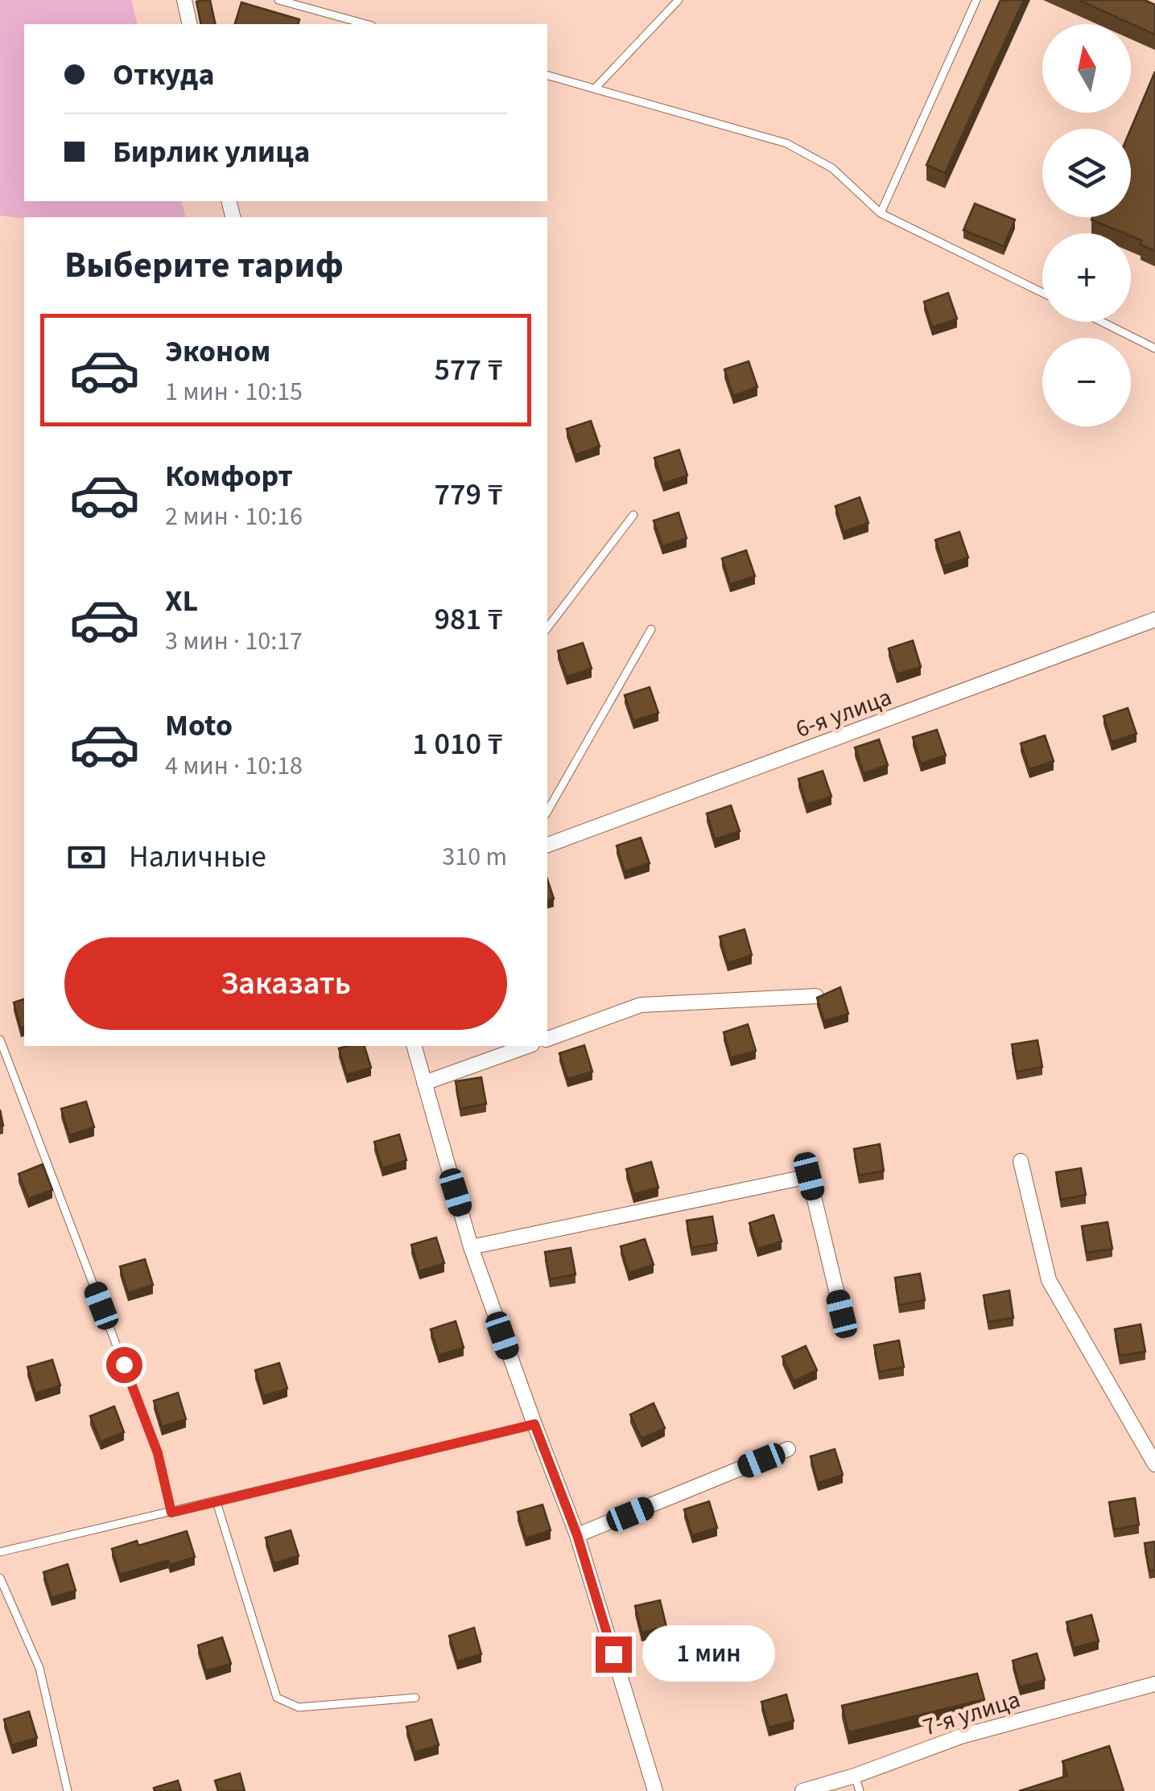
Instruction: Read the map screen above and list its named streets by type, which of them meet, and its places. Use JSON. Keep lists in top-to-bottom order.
{
  "streets": {
    "street": ["6-я улица", "7-я улица"]
  },
  "north": "top",
  "page": {
    "map_buttons": ["+", "−"],
    "banner": ["Откуда", "Бирлик улица"],
    "heading": "Выберите тариф",
    "list": [
      {
        "name": "Эконом",
        "note": "1 мин · 10:15",
        "value": "577 ₸"
      },
      {
        "name": "Комфорт",
        "note": "2 мин · 10:16",
        "value": "779 ₸"
      },
      {
        "name": "XL",
        "note": "3 мин · 10:17",
        "value": "981 ₸"
      },
      {
        "name": "Moto",
        "note": "4 мин · 10:18",
        "value": "1 010 ₸"
      }
    ],
    "pay": ["Наличные", "310 m"],
    "buttons": "Заказать",
    "bubble": "1 мин"
  }
}
